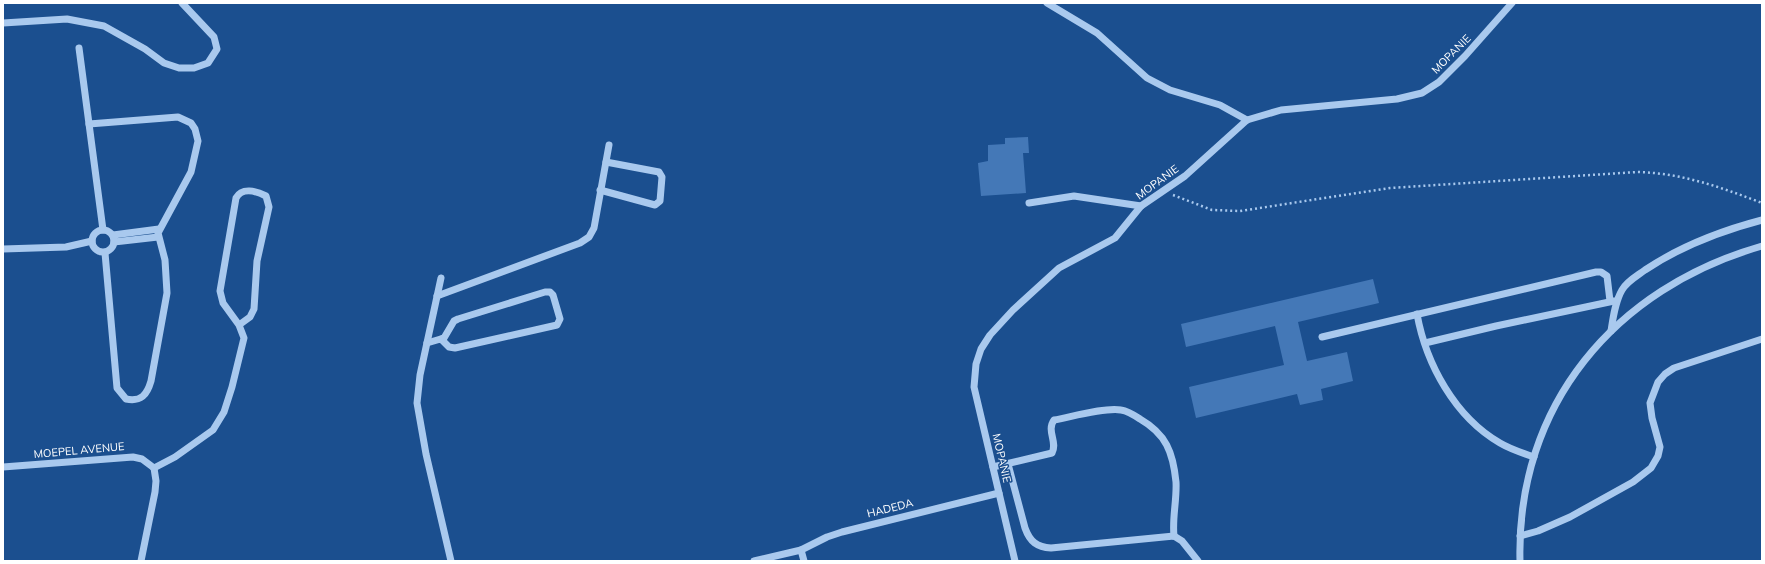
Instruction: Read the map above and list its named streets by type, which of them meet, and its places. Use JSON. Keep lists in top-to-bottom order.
{
  "streets": {
    "street": ["MOPANIE", "MOEPEL AVENUE", "HADEDA"]
  },
  "crossings": [
    ["MOPANIE", "HADEDA"]
  ]
}
